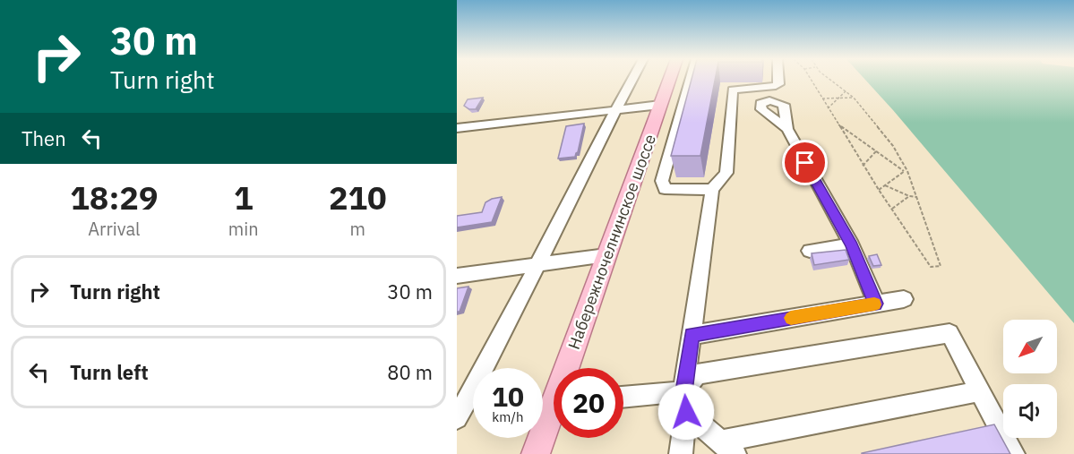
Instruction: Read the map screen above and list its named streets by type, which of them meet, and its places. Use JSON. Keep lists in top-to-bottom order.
{
  "streets": {
    "main road": ["Набережночелнинское шоссе"]
  },
  "north": "bottom left",
  "page": {
    "turn": ["30 m", "Turn right"],
    "then": "Then",
    "eta": [
      "18:29",
      "Arrival",
      "1",
      "min",
      "210",
      "m"
    ],
    "list": [
      {
        "name": "Turn right",
        "value": "30 m"
      },
      {
        "name": "Turn left",
        "value": "80 m"
      }
    ],
    "speed": "10 km/h",
    "limit": "20"
  }
}
